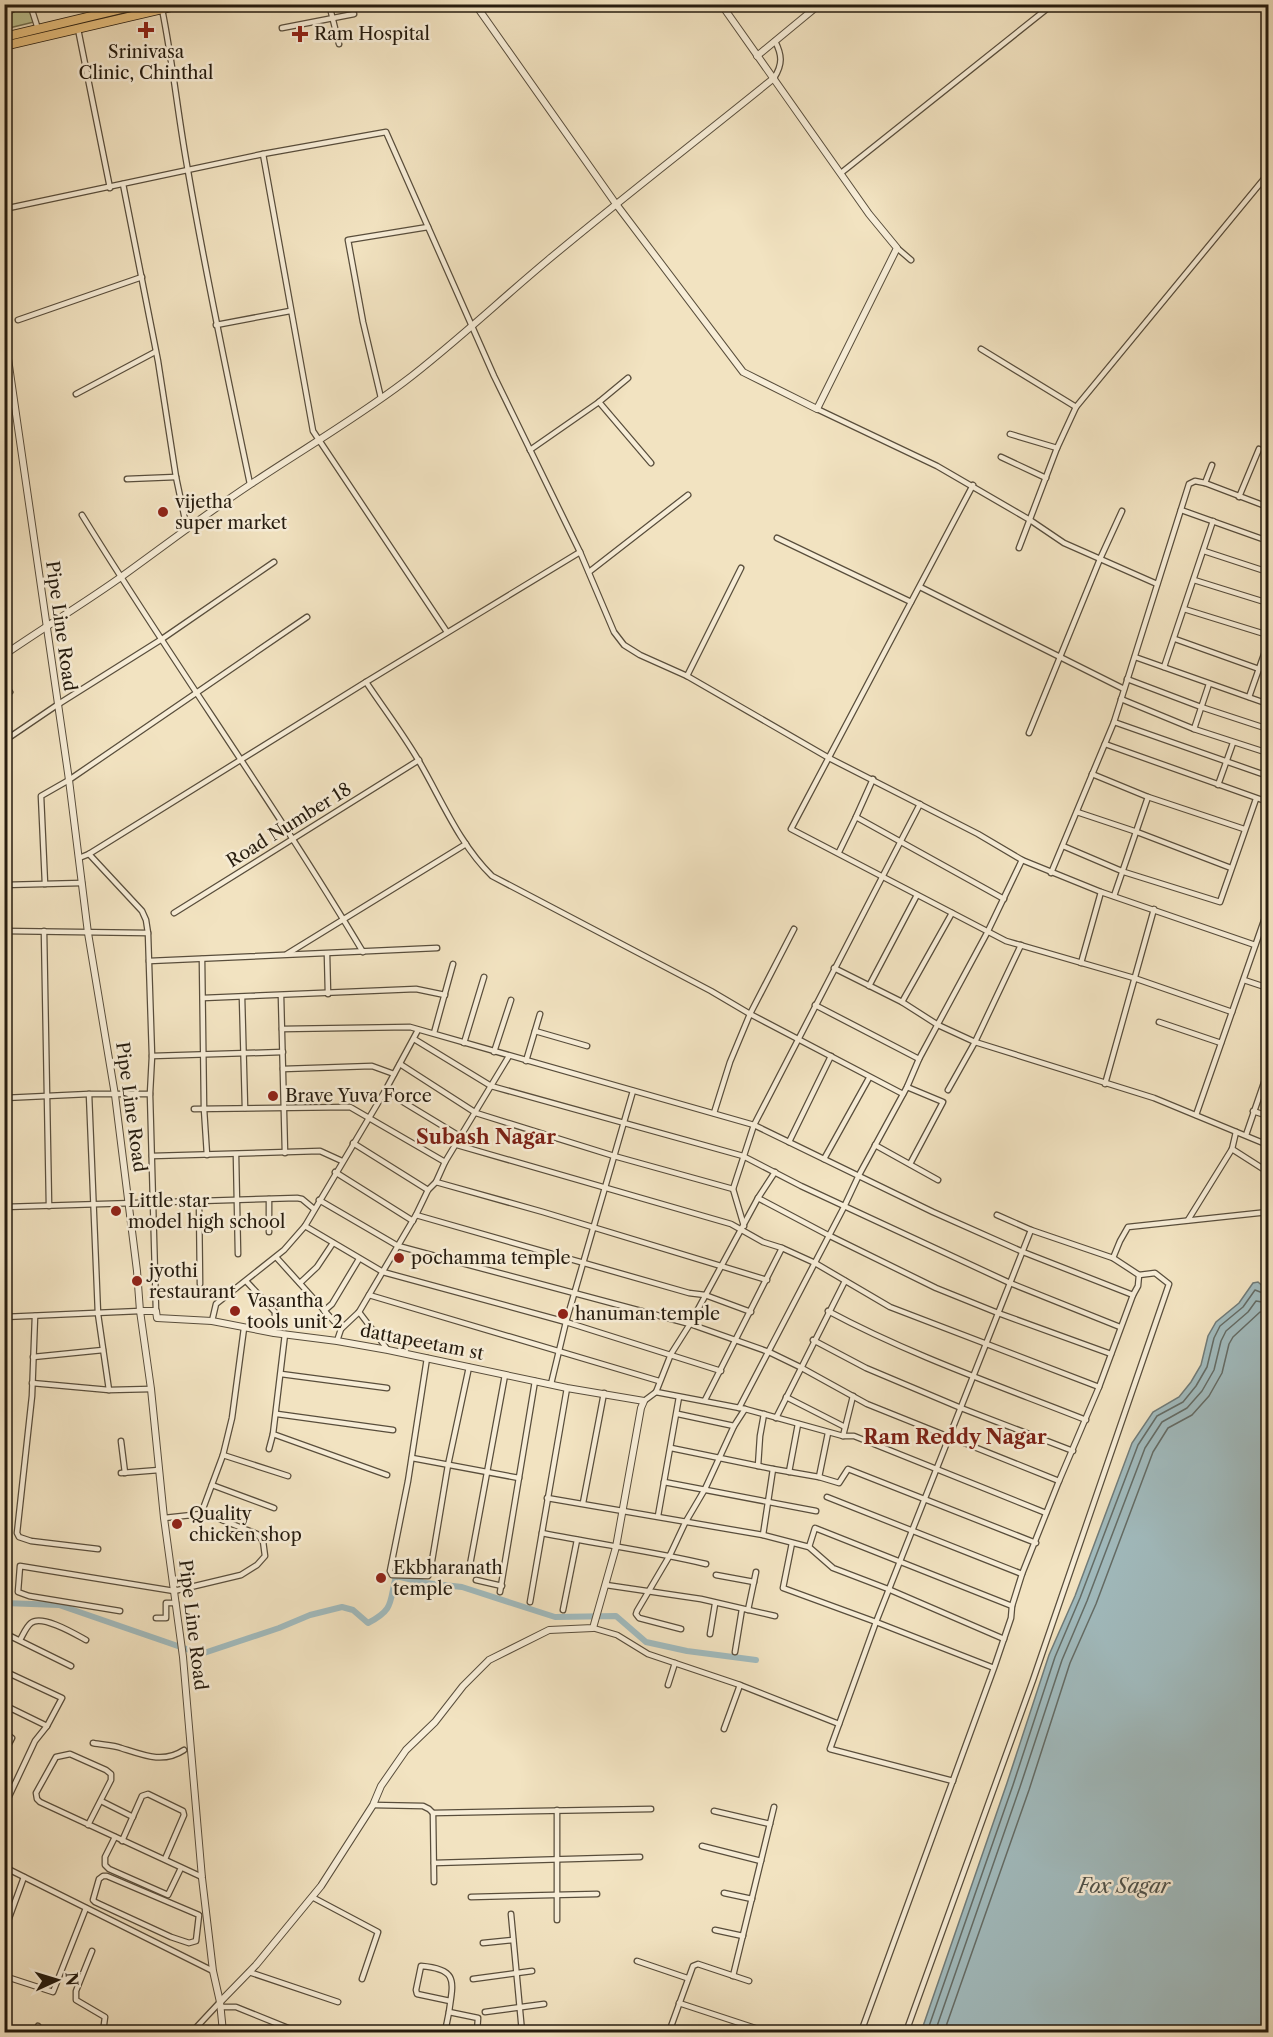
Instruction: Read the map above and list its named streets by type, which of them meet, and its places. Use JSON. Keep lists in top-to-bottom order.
{
  "streets": {
    "street": ["Pipe Line Road", "Road Number 18", "dattapeetam st"]
  },
  "crossings": [
    ["Pipe Line Road", "dattapeetam st"]
  ],
  "districts": ["Subash Nagar", "Ram Reddy Nagar"],
  "water": ["Fox Sagar"],
  "places": {
    "health": ["Srinivasa Clinic, Chinthal", "Ram Hospital"],
    "other": [
      "vijetha super market",
      "Brave Yuva Force",
      "Little star model high school",
      "pochamma temple",
      "jyothi restaurant",
      "Vasantha tools unit 2",
      "hanuman temple",
      "Quality chicken shop",
      "Ekbharanath temple"
    ]
  },
  "north": "right"
}
